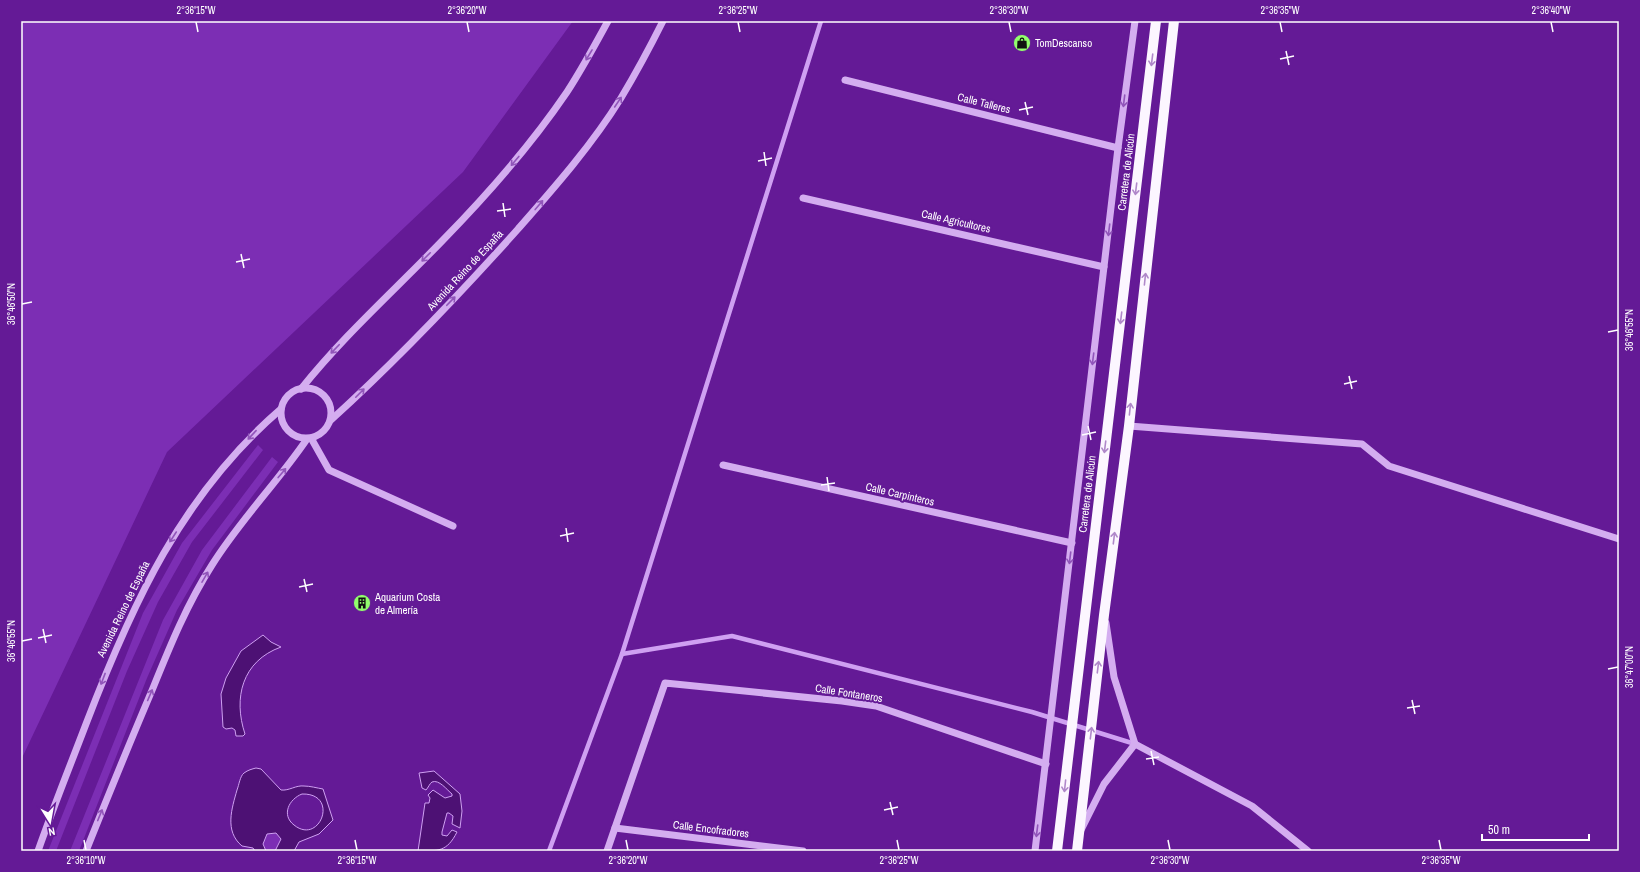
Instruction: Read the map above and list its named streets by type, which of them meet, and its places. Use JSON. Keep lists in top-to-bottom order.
{
  "streets": {
    "main road": ["Carretera de Alicún"],
    "street": [
      "Calle Talleres",
      "Calle Agricultores",
      "Avenida Reino de España",
      "Calle Carpinteros",
      "Calle Fontaneros",
      "Calle Encofradores"
    ]
  },
  "crossings": [
    ["Calle Fontaneros", "Calle Encofradores"]
  ],
  "places": {
    "shop": ["TomDescanso"],
    "building": ["Aquarium Costa de Almería"]
  },
  "scale_bar": "50 m",
  "north": "bottom",
  "coordinates": [
    "2°36'15\"W",
    "2°36'20\"W",
    "2°36'25\"W",
    "2°36'30\"W",
    "2°36'35\"W",
    "2°36'40\"W",
    "36°46'50\"N",
    "36°46'55\"N",
    "36°47'00\"N",
    "2°36'10\"W"
  ]
}
